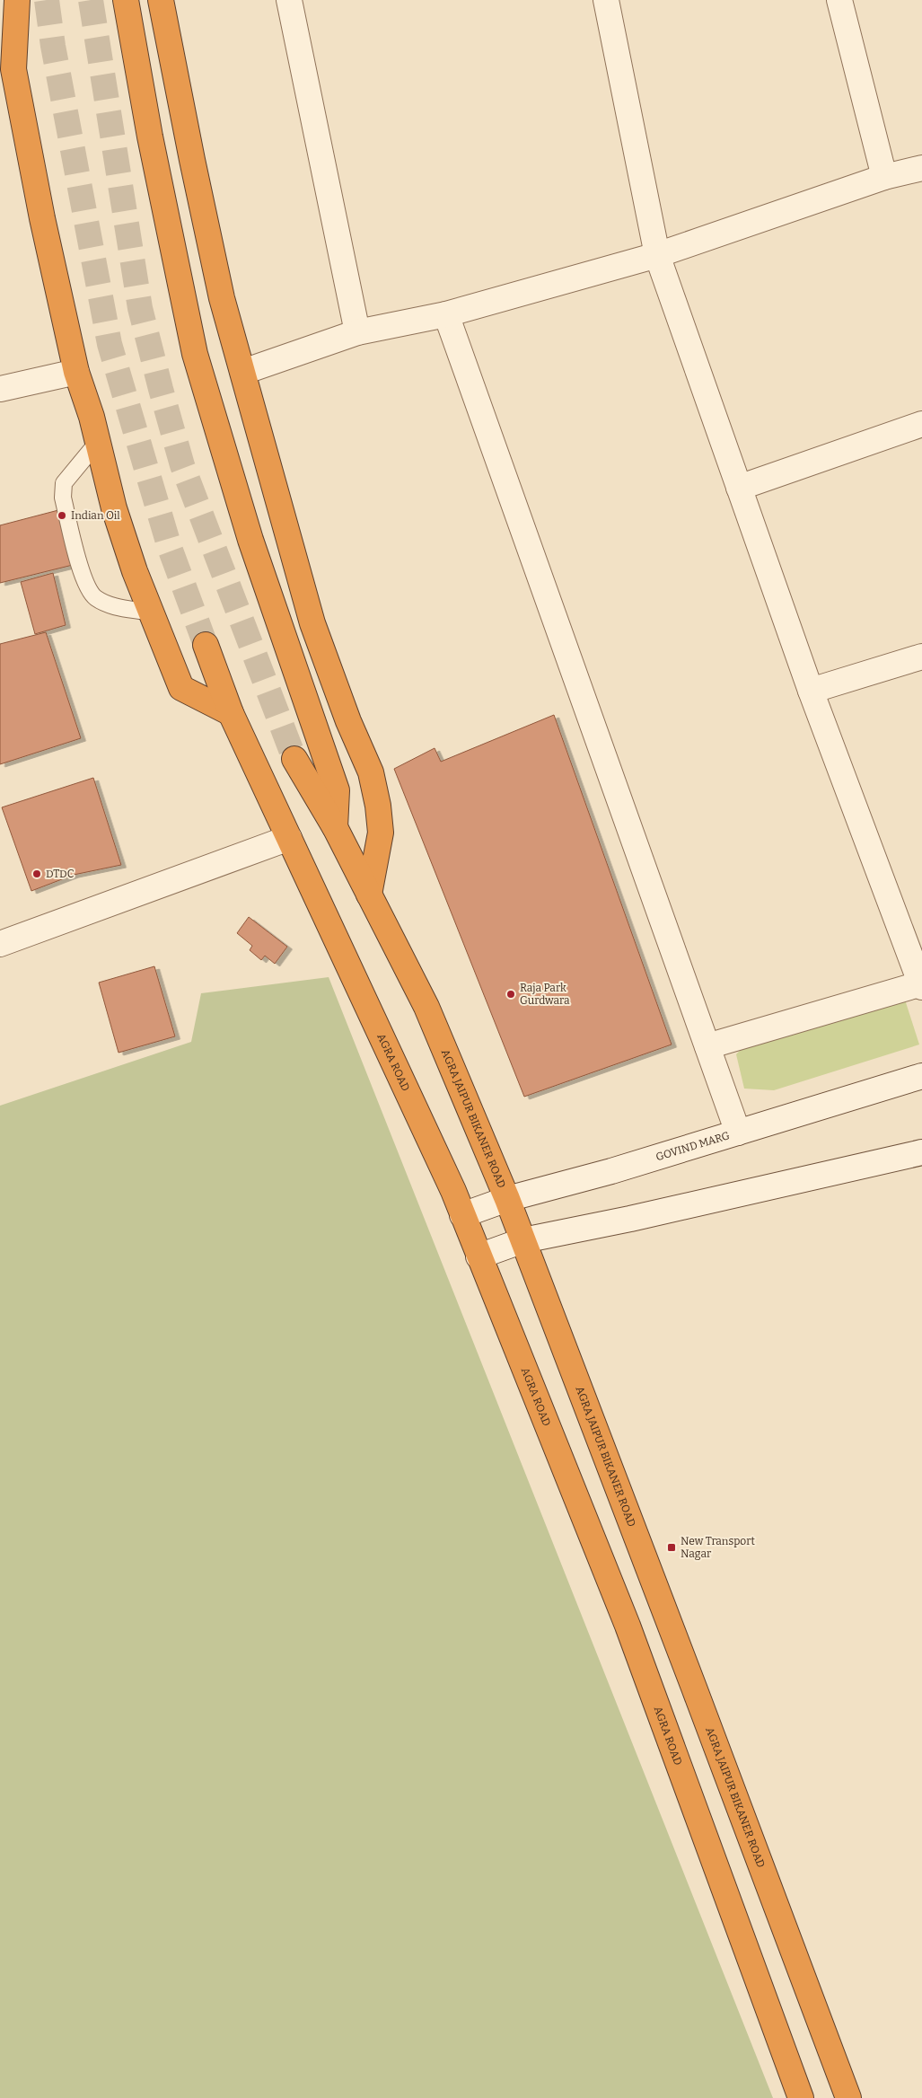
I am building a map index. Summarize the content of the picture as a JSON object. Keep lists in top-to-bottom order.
{
  "streets": {
    "highway": ["AGRA ROAD", "AGRA JAIPUR BIKANER ROAD"],
    "street": ["GOVIND MARG"]
  },
  "crossings": [
    ["AGRA ROAD", "GOVIND MARG"],
    ["AGRA JAIPUR BIKANER ROAD", "GOVIND MARG"]
  ],
  "places": {
    "other": ["Indian Oil", "DTDC", "Raja Park Gurdwara"],
    "transit": ["New Transport Nagar"]
  }
}
